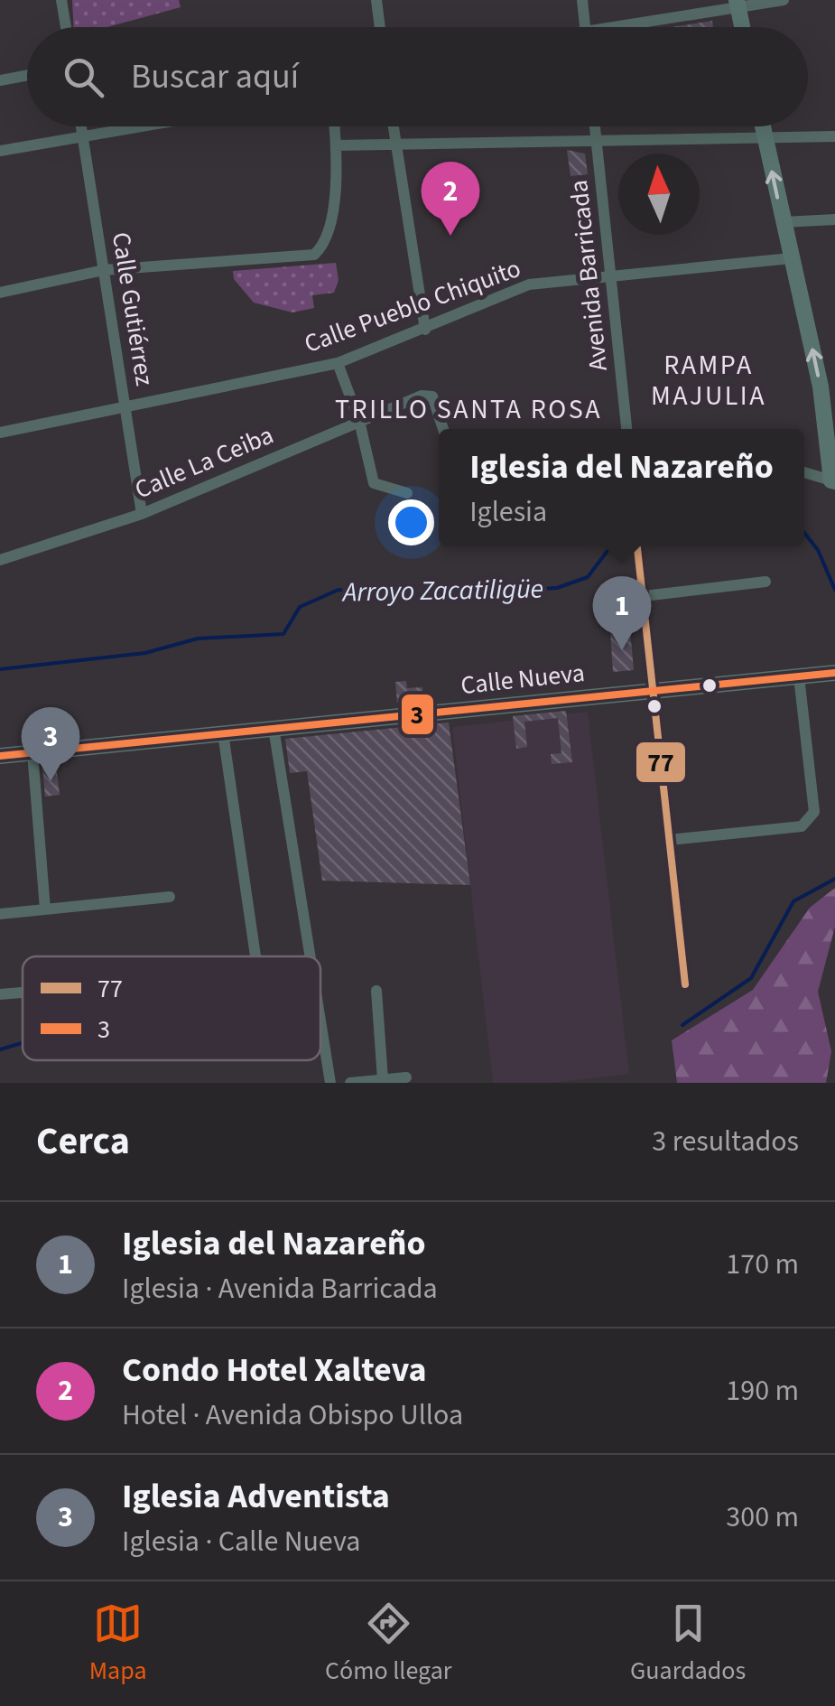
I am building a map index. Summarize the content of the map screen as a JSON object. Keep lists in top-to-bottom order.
{
  "streets": {
    "street": [
      "Avenida Barricada",
      "Calle Pueblo Chiquito",
      "Calle Gutiérrez",
      "Calle La Ceiba",
      "Calle Nueva"
    ]
  },
  "crossings": [
    ["Avenida Barricada", "Calle Pueblo Chiquito"],
    ["Calle Pueblo Chiquito", "Calle Gutiérrez"],
    ["Calle Gutiérrez", "Calle La Ceiba"]
  ],
  "districts": ["RAMPA MAJULIA", "TRILLO SANTA ROSA"],
  "water": ["Arroyo Zacatiligüe"],
  "lines": ["transit line 77", "transit line 3"],
  "legend": ["77", "3"],
  "north": "top",
  "page": {
    "search": "Buscar aquí",
    "pins": ["2", "1", "3"],
    "popup": ["Iglesia del Nazareño", "Iglesia"],
    "heading": ["Cerca", "3 resultados"],
    "list": [
      {
        "mark": "1",
        "name": "Iglesia del Nazareño",
        "note": "Iglesia · Avenida Barricada",
        "value": "170 m"
      },
      {
        "mark": "2",
        "name": "Condo Hotel Xalteva",
        "note": "Hotel · Avenida Obispo Ulloa",
        "value": "190 m"
      },
      {
        "mark": "3",
        "name": "Iglesia Adventista",
        "note": "Iglesia · Calle Nueva",
        "value": "300 m"
      }
    ],
    "nav": ["Mapa", "Cómo llegar", "Guardados"]
  }
}
